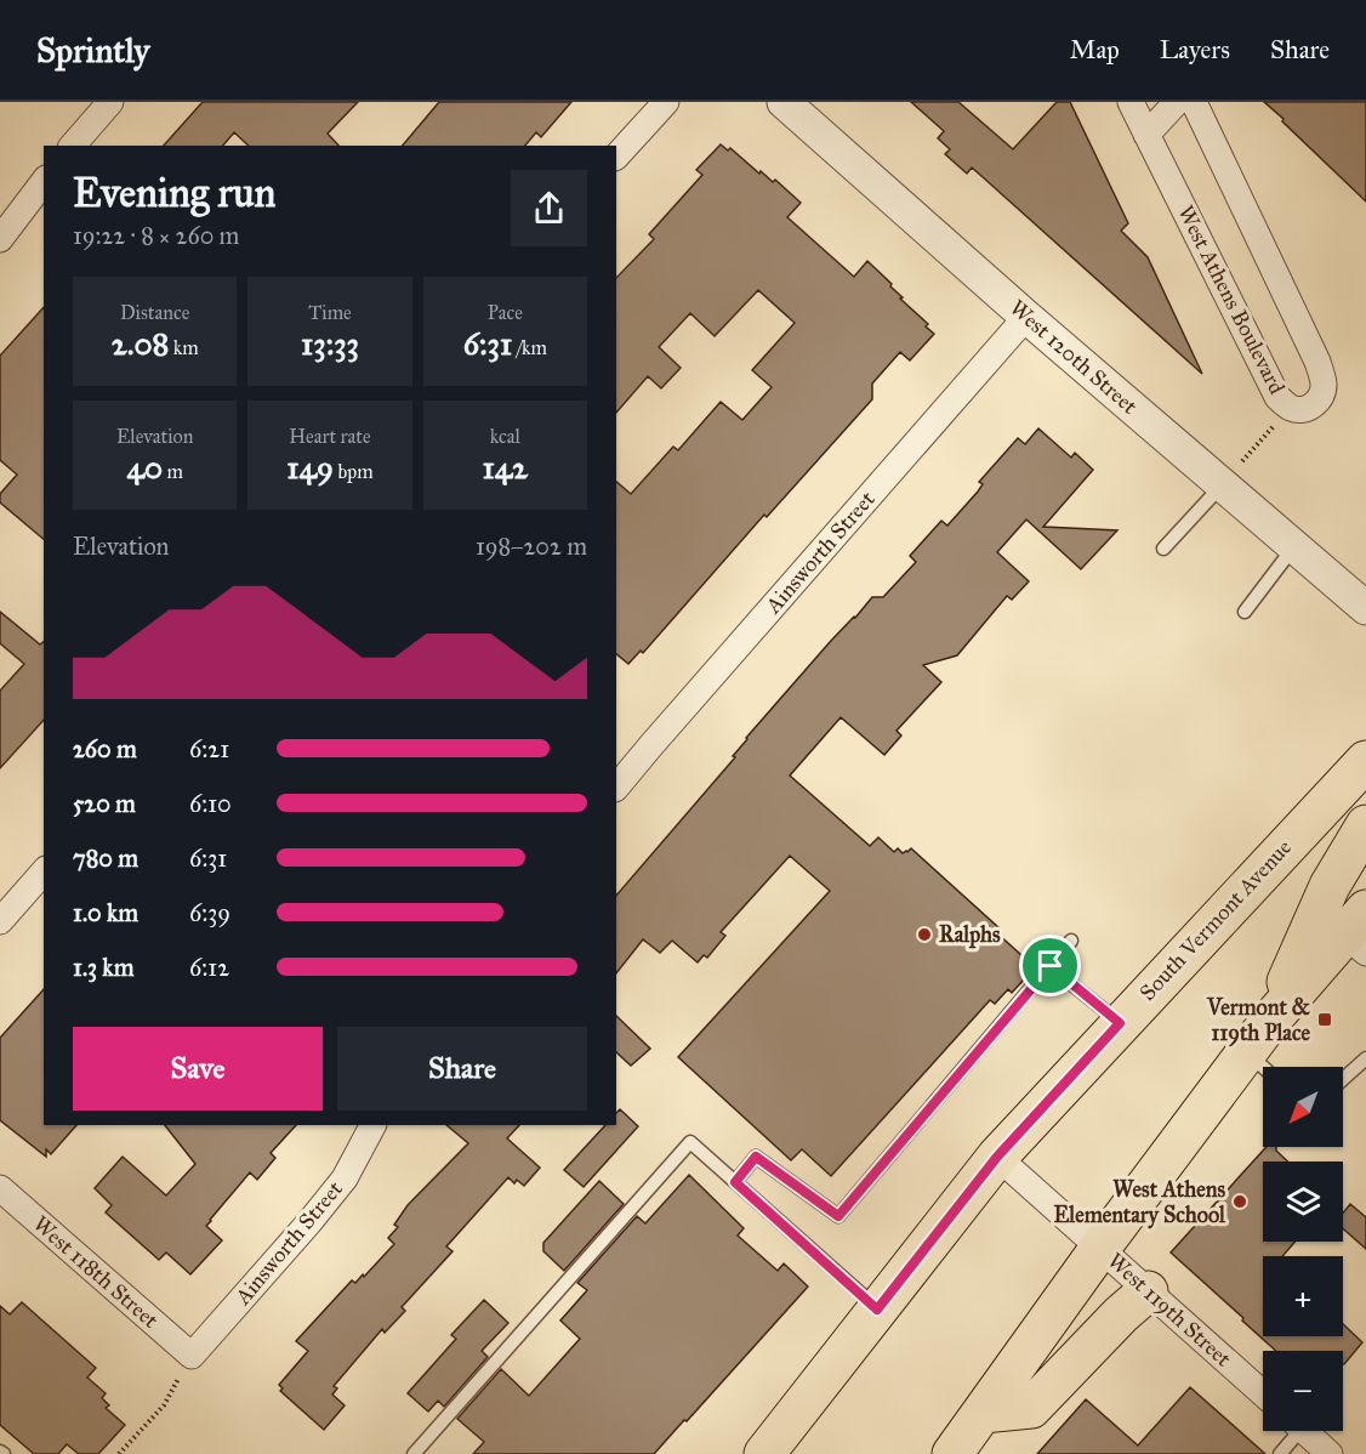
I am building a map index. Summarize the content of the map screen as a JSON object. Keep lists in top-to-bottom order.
{
  "streets": {
    "main road": ["South Vermont Avenue"],
    "street": [
      "West Athens Boulevard",
      "West 120th Street",
      "Ainsworth Street",
      "West 118th Street",
      "West 119th Street"
    ]
  },
  "crossings": [
    ["West 120th Street", "Ainsworth Street"],
    ["Ainsworth Street", "West 118th Street"],
    ["South Vermont Avenue", "West 119th Street"]
  ],
  "places": {
    "other": ["Ralphs", "West Athens Elementary School"],
    "transit": ["Vermont & 119th Place"]
  },
  "north": "bottom left",
  "page": {
    "header": "Sprintly",
    "nav": ["Map", "Layers", "Share"],
    "heading": ["Evening run", "19:22 · 8 × 260 m"],
    "stats": [
      ["Distance", "2.08 km"],
      ["Time", "13:33"],
      ["Pace", "6:31 /km"],
      ["Elevation", "40 m"],
      ["Heart rate", "149 bpm"],
      ["kcal", "142"]
    ],
    "chart": ["Elevation", "198–202 m"],
    "list": [
      {
        "name": "260 m",
        "note": "6:21"
      },
      {
        "name": "520 m",
        "note": "6:10"
      },
      {
        "name": "780 m",
        "note": "6:31"
      },
      {
        "name": "1.0 km",
        "note": "6:39"
      },
      {
        "name": "1.3 km",
        "note": "6:12"
      }
    ],
    "buttons": ["Save", "Share"],
    "map_buttons": ["+", "−"]
  }
}
